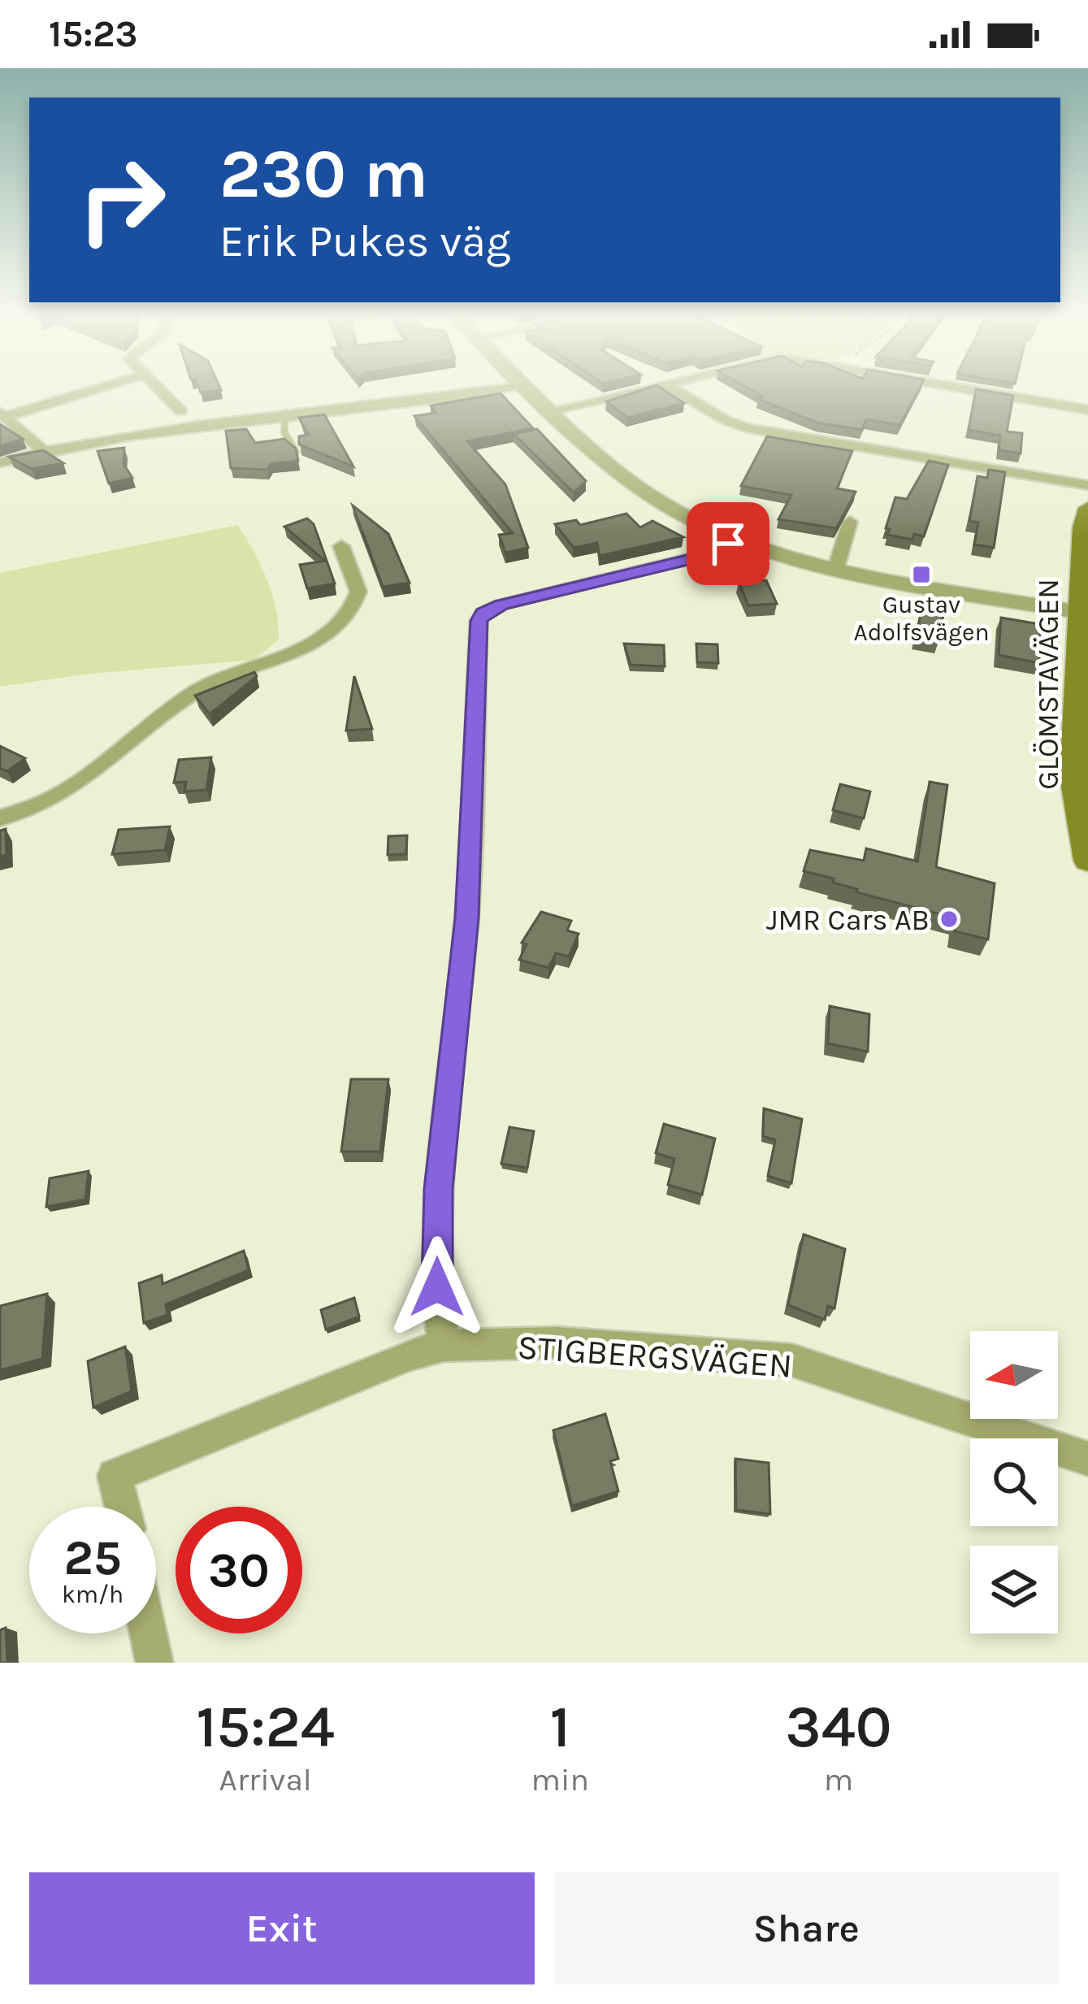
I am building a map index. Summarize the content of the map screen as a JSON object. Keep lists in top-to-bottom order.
{
  "streets": {
    "main road": ["GLÖMSTAVÄGEN"],
    "street": ["STIGBERGSVÄGEN"]
  },
  "places": {
    "transit": ["Gustav Adolfsvägen"],
    "other": ["JMR Cars AB"]
  },
  "north": "left",
  "page": {
    "status": "15:23",
    "turn": ["230 m", "Erik Pukes väg"],
    "speed": "25 km/h",
    "limit": "30",
    "eta": [
      "15:24",
      "Arrival",
      "1",
      "min",
      "340",
      "m"
    ],
    "buttons": ["Exit", "Share"]
  }
}
